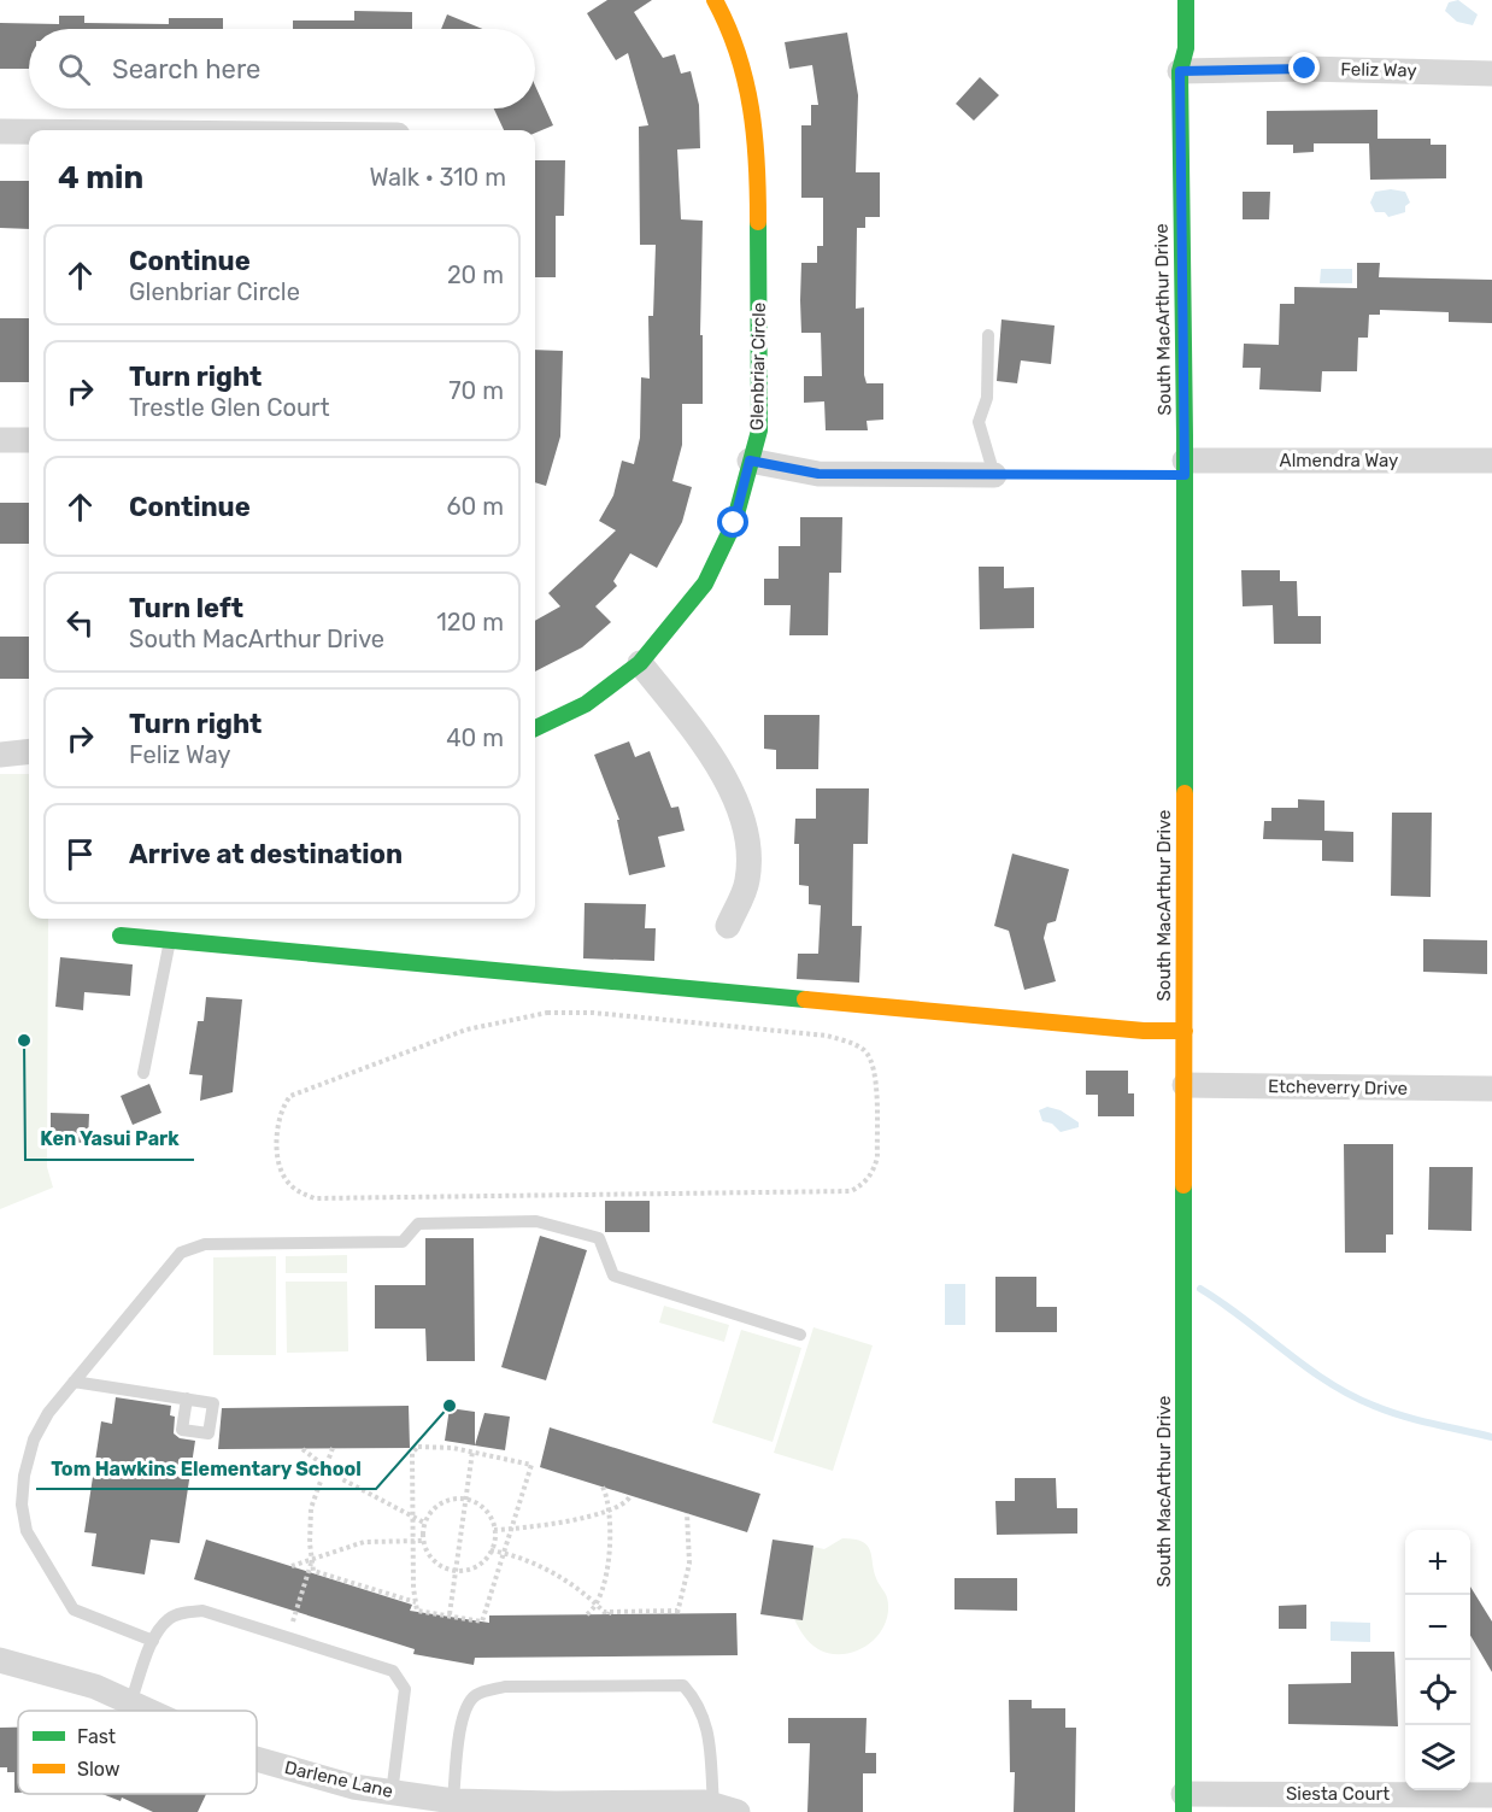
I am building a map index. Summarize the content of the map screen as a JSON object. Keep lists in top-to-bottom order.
{
  "streets": {
    "street": [
      "Feliz Way",
      "South MacArthur Drive",
      "Glenbriar Circle",
      "Almendra Way",
      "Etcheverry Drive",
      "Darlene Lane",
      "Siesta Court"
    ]
  },
  "crossings": [
    ["Feliz Way", "South MacArthur Drive"],
    ["South MacArthur Drive", "Almendra Way"],
    ["South MacArthur Drive", "Etcheverry Drive"],
    ["South MacArthur Drive", "Siesta Court"]
  ],
  "places": ["Ken Yasui Park", "Tom Hawkins Elementary School"],
  "legend": ["Fast", "Slow"],
  "page": {
    "search": "Search here",
    "heading": ["4 min", "Walk · 310 m"],
    "list": [
      ["Continue", "Glenbriar Circle", "20 m"],
      ["Turn right", "Trestle Glen Court", "70 m"],
      ["Continue", "60 m"],
      ["Turn left", "South MacArthur Drive", "120 m"],
      ["Turn right", "Feliz Way", "40 m"],
      "Arrive at destination"
    ],
    "map_buttons": ["+", "−"]
  }
}
